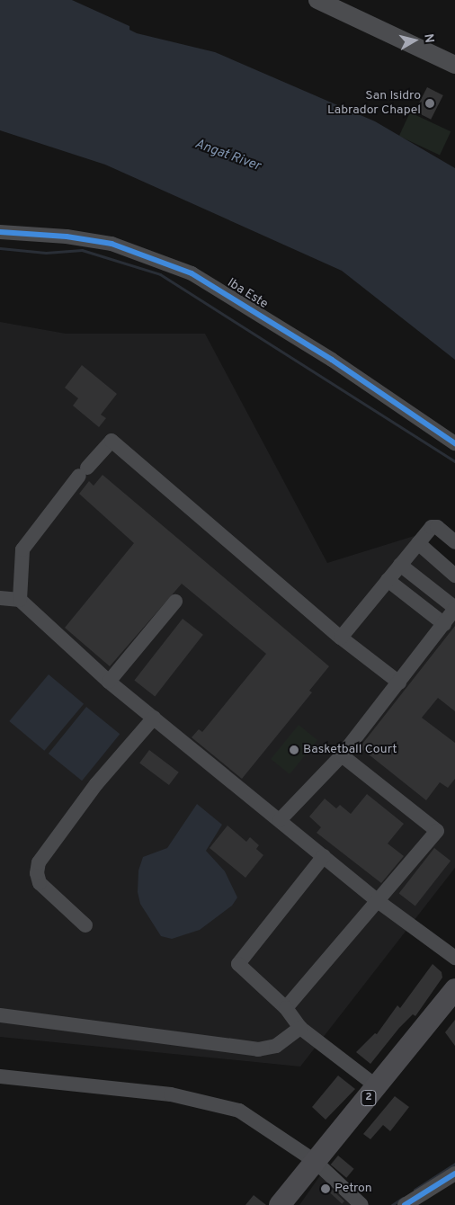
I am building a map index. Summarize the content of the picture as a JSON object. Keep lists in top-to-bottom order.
{
  "streets": {
    "highway": ["2"],
    "street": ["Iba Este"]
  },
  "water": ["Angat River"],
  "places": ["San Isidro Labrador Chapel", "Basketball Court", "Petron"],
  "north": "right"
}
